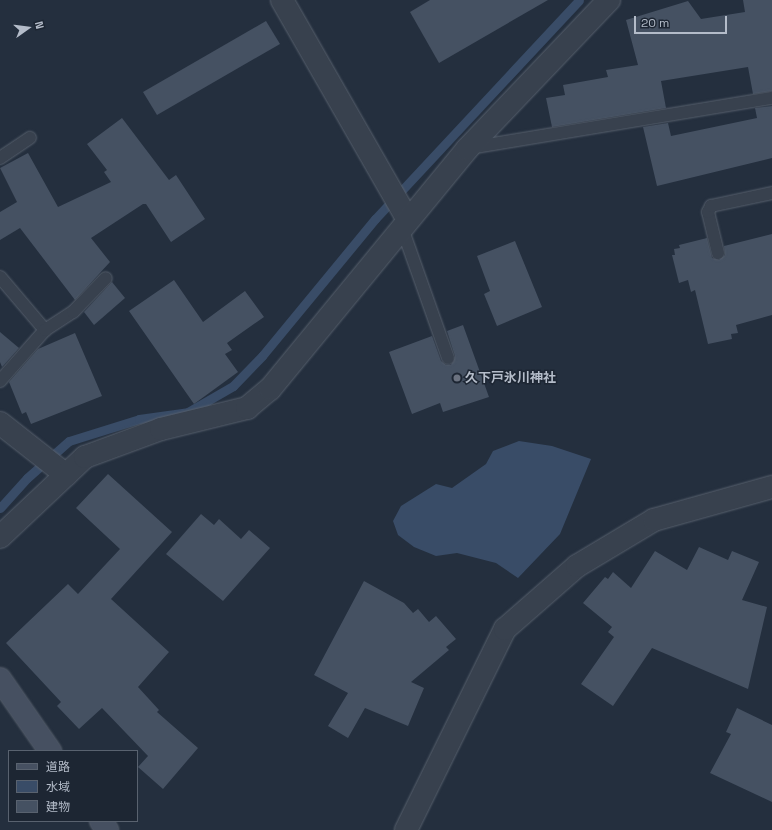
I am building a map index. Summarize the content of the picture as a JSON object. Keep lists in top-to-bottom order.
{
  "places": ["久下戸氷川神社"],
  "legend": ["道路", "水域", "建物"],
  "scale_bar": "20 m",
  "north": "right"
}
